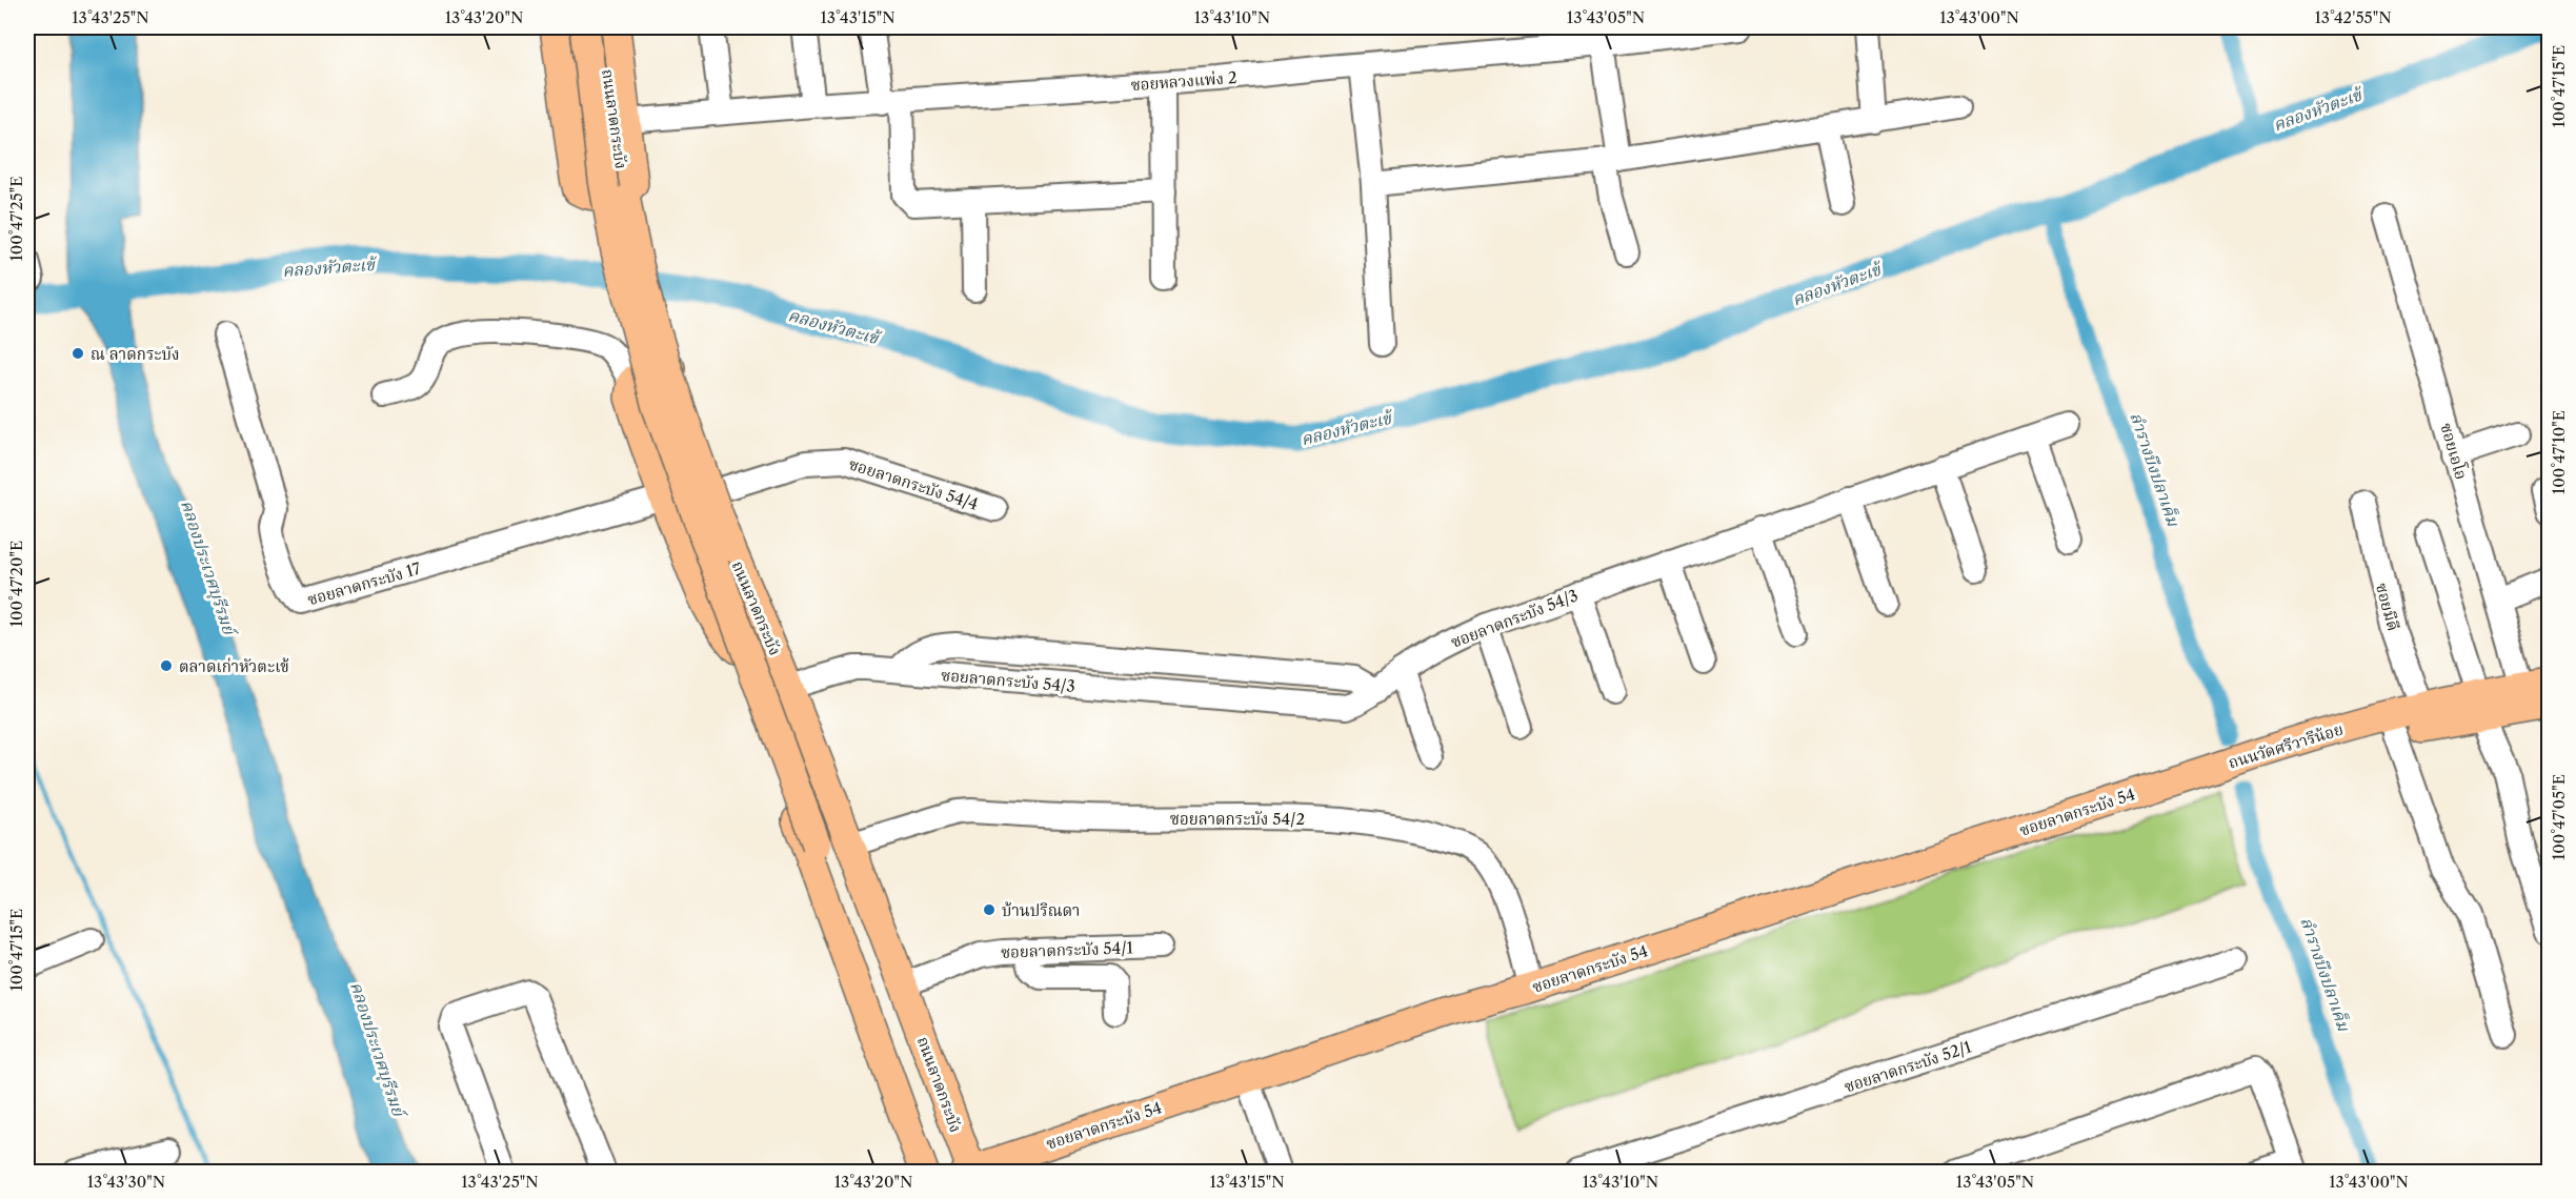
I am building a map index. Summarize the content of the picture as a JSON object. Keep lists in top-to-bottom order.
{
  "streets": {
    "main road": ["ถนนลาดกระบัง", "ถนนวัดศรีวารีน้อย", "ซอยลาดกระบัง 54"],
    "street": [
      "ซอยหลวงแพ่ง 2",
      "ซอยเอโอ",
      "ซอยลาดกระบัง 54/4",
      "ซอยลาดกระบัง 17",
      "ซอยมีดี",
      "ซอยลาดกระบัง 54/3",
      "ซอยลาดกระบัง 54/2",
      "ซอยลาดกระบัง 54/1",
      "ซอยลาดกระบัง 52/1"
    ]
  },
  "crossings": [
    ["ถนนลาดกระบัง", "ซอยลาดกระบัง 54/3"],
    ["ถนนลาดกระบัง", "ซอยลาดกระบัง 54"],
    ["ถนนลาดกระบัง", "ซอยลาดกระบัง 54/2"],
    ["ถนนลาดกระบัง", "ซอยลาดกระบัง 54/1"],
    ["ซอยเอโอ", "ถนนวัดศรีวารีน้อย"],
    ["ซอยมีดี", "ถนนวัดศรีวารีน้อย"],
    ["ถนนวัดศรีวารีน้อย", "ซอยลาดกระบัง 54"],
    ["ซอยลาดกระบัง 54", "ซอยลาดกระบัง 54/2"]
  ],
  "water": ["คลองหัวตะเข้", "ลำรางบึงปลาเค็ม", "คลองประเวศบุรีรมย์"],
  "places": ["ณ ลาดกระบัง", "ตลาดเก่าหัวตะเข้", "บ้านปริณดา"],
  "coordinates": [
    "13°43'25\"N",
    "13°43'20\"N",
    "13°43'15\"N",
    "13°43'10\"N",
    "13°43'05\"N",
    "13°43'00\"N",
    "13°42'55\"N",
    "100°47'15\"E",
    "100°47'25\"E",
    "100°47'10\"E",
    "100°47'20\"E",
    "100°47'05\"E",
    "13°43'30\"N"
  ]
}
